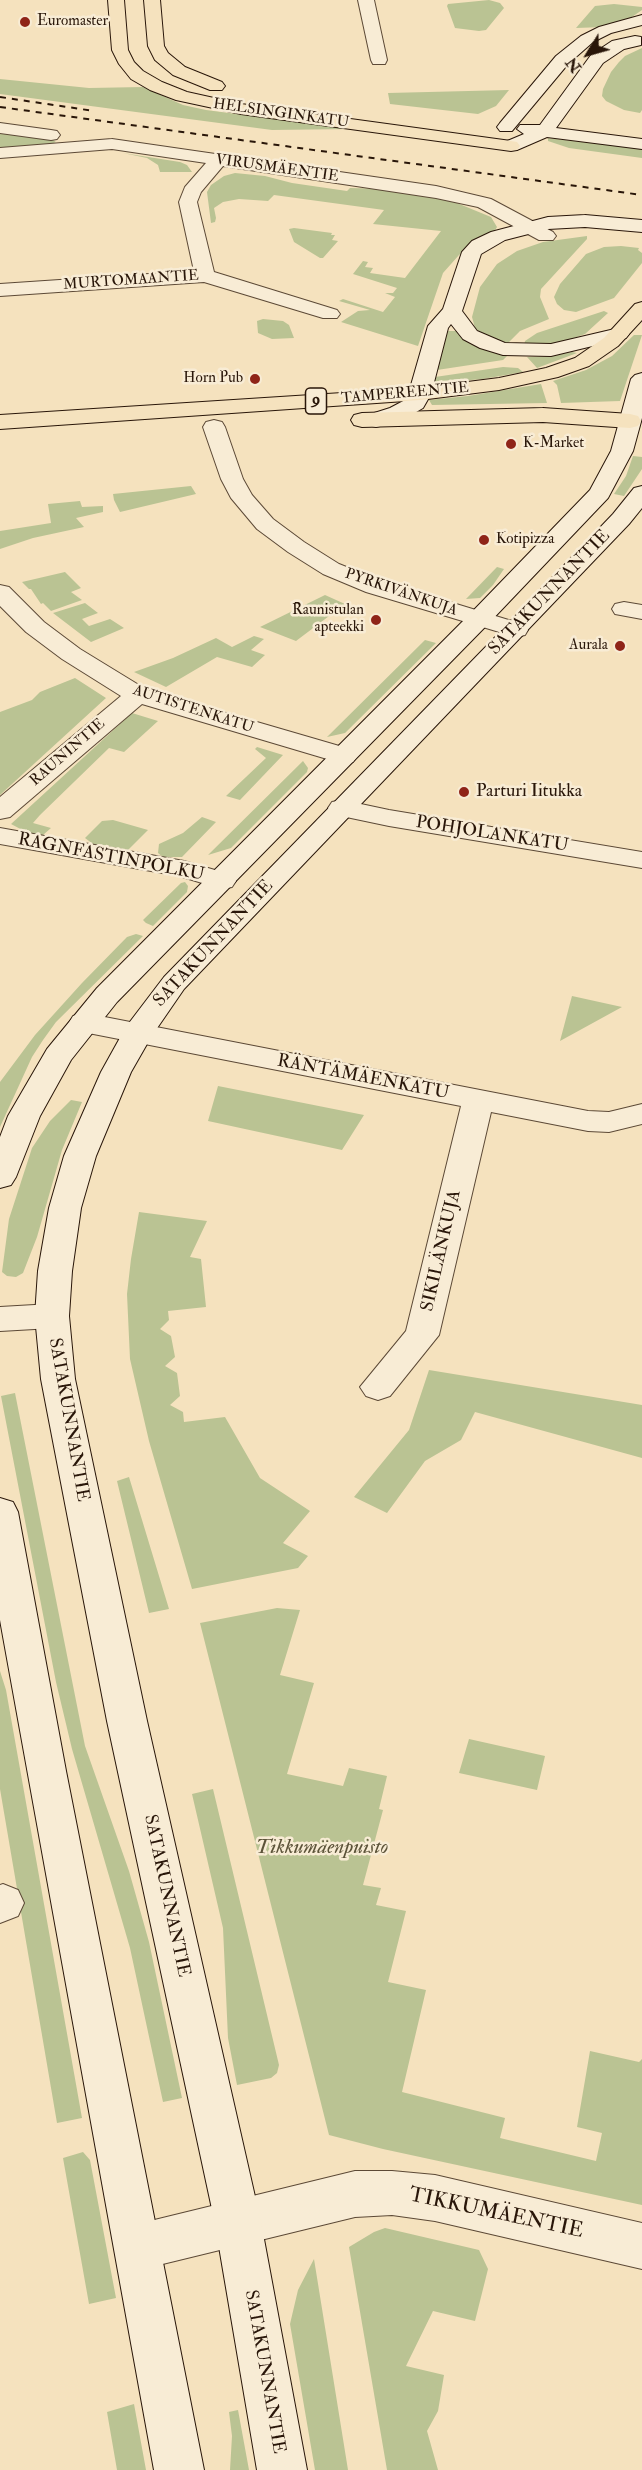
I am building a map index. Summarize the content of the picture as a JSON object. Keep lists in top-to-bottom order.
{
  "streets": {
    "main road": [
      "HELSINGINKATU",
      "VIRUSMÄENTIE",
      "MURTOMAANTIE",
      "TAMPEREENTIE",
      "9",
      "PYRKIVÄNKUJA",
      "SATAKUNNANTIE",
      "AUTISTENKATU",
      "RAUNINTIE",
      "POHJOLANKATU",
      "RAGNFASTINPOLKU",
      "RÄNTÄMÄENKATU",
      "SIKILÄNKUJA",
      "TIKKUMÄENTIE"
    ]
  },
  "crossings": [
    ["TAMPEREENTIE", "SATAKUNNANTIE"],
    ["9", "PYRKIVÄNKUJA"],
    ["PYRKIVÄNKUJA", "SATAKUNNANTIE"],
    ["SATAKUNNANTIE", "AUTISTENKATU"],
    ["SATAKUNNANTIE", "POHJOLANKATU"],
    ["SATAKUNNANTIE", "RAGNFASTINPOLKU"],
    ["SATAKUNNANTIE", "RÄNTÄMÄENKATU"],
    ["SATAKUNNANTIE", "TIKKUMÄENTIE"],
    ["AUTISTENKATU", "RAUNINTIE"],
    ["RÄNTÄMÄENKATU", "SIKILÄNKUJA"]
  ],
  "parks": ["Tikkumäenpuisto"],
  "places": [
    "Euromaster",
    "Horn Pub",
    "K-Market",
    "Kotipizza",
    "Raunistulan apteekki",
    "Aurala",
    "Parturi Iitukka"
  ],
  "north": "bottom left"
}
